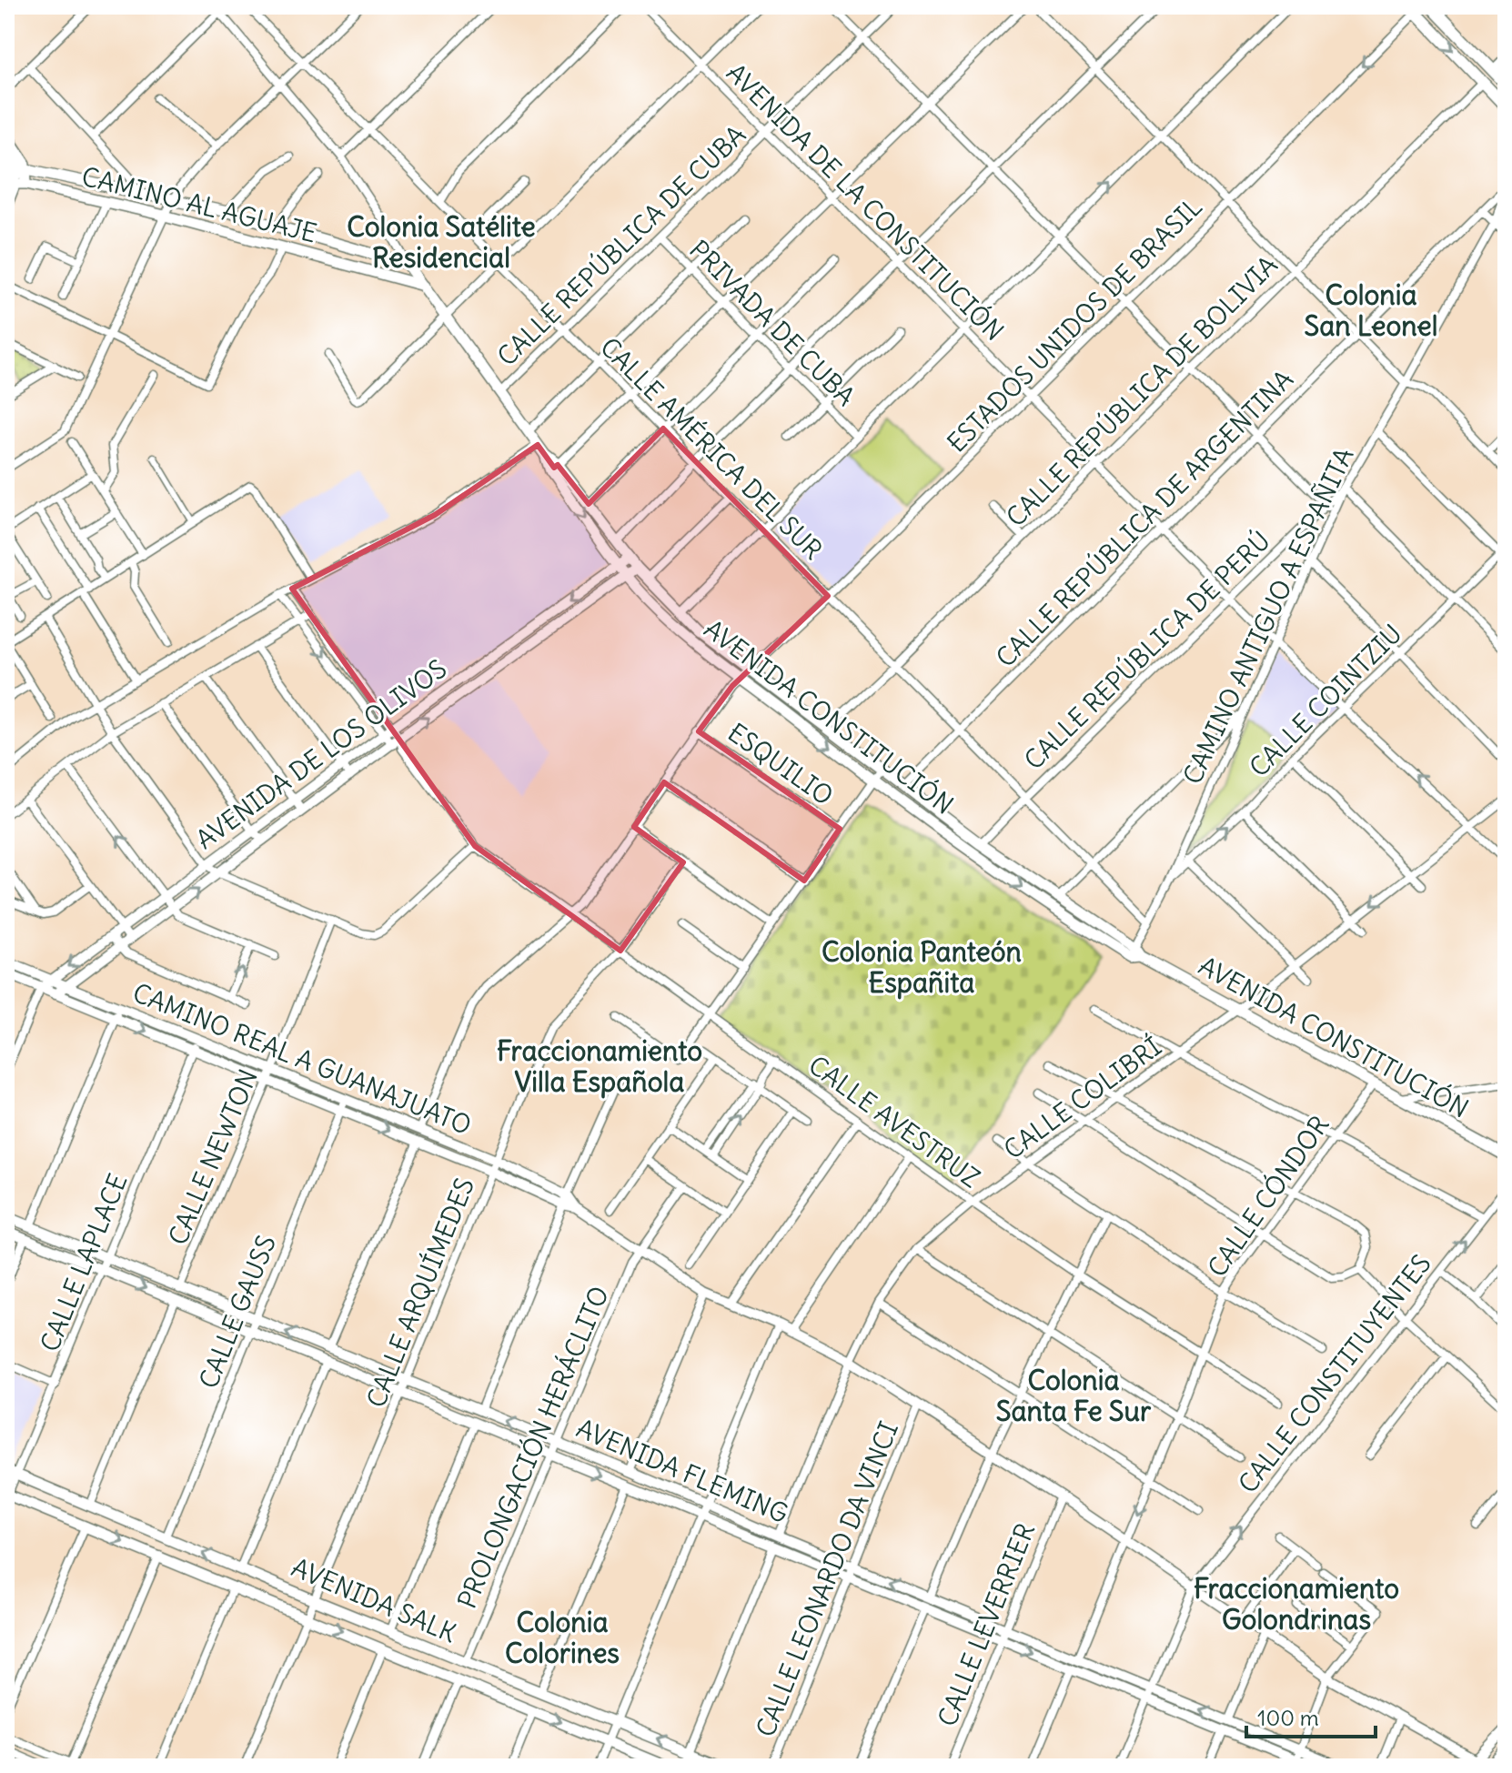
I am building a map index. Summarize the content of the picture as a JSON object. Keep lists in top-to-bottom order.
{
  "streets": {
    "main road": ["CAMINO AL AGUAJE", "AVENIDA CONSTITUCIÓN", "AVENIDA SALK"],
    "street": [
      "AVENIDA DE LA CONSTITUCIÓN",
      "CALLE REPÚBLICA DE CUBA",
      "PRIVADA DE CUBA",
      "ESTADOS UNIDOS DE BRASIL",
      "CALLE REPÚBLICA DE BOLIVIA",
      "CALLE AMÉRICA DEL SUR",
      "CALLE REPÚBLICA DE ARGENTINA",
      "CAMINO ANTIGUO A ESPAÑITA",
      "CALLE REPÚBLICA DE PERÚ",
      "CALLE COINTZIU",
      "AVENIDA DE LOS OLIVOS",
      "ESQUILIO",
      "CAMINO REAL A GUANAJUATO",
      "CALLE COLIBRÍ",
      "CALLE AVESTRUZ",
      "CALLE NEWTON",
      "CALLE CÓNDOR",
      "CALLE LAPLACE",
      "CALLE ARQUÍMEDES",
      "CALLE GAUSS",
      "CALLE CONSTITUYENTES",
      "PROLONGACIÓN HERÁCLITO",
      "AVENIDA FLEMING",
      "CALLE LEONARDO DA VINCI",
      "CALLE LEVERRIER"
    ]
  },
  "crossings": [
    ["AVENIDA DE LA CONSTITUCIÓN", "CALLE REPÚBLICA DE CUBA"],
    ["AVENIDA DE LA CONSTITUCIÓN", "ESTADOS UNIDOS DE BRASIL"],
    ["AVENIDA DE LA CONSTITUCIÓN", "CALLE REPÚBLICA DE BOLIVIA"],
    ["AVENIDA DE LA CONSTITUCIÓN", "CALLE REPÚBLICA DE ARGENTINA"],
    ["AVENIDA DE LA CONSTITUCIÓN", "CAMINO ANTIGUO A ESPAÑITA"],
    ["AVENIDA DE LA CONSTITUCIÓN", "CALLE REPÚBLICA DE PERÚ"],
    ["AVENIDA DE LA CONSTITUCIÓN", "CALLE COINTZIU"],
    ["AVENIDA DE LA CONSTITUCIÓN", "CALLE COLIBRÍ"],
    ["CAMINO AL AGUAJE", "AVENIDA CONSTITUCIÓN"],
    ["CALLE REPÚBLICA DE CUBA", "PRIVADA DE CUBA"],
    ["CALLE REPÚBLICA DE CUBA", "CALLE AMÉRICA DEL SUR"],
    ["CALLE REPÚBLICA DE CUBA", "AVENIDA CONSTITUCIÓN"],
    ["ESTADOS UNIDOS DE BRASIL", "CALLE AMÉRICA DEL SUR"],
    ["ESTADOS UNIDOS DE BRASIL", "AVENIDA CONSTITUCIÓN"],
    ["ESTADOS UNIDOS DE BRASIL", "ESQUILIO"],
    ["ESTADOS UNIDOS DE BRASIL", "CAMINO REAL A GUANAJUATO"],
    ["ESTADOS UNIDOS DE BRASIL", "CALLE AVESTRUZ"],
    ["CALLE REPÚBLICA DE BOLIVIA", "CALLE AMÉRICA DEL SUR"],
    ["CALLE REPÚBLICA DE BOLIVIA", "AVENIDA CONSTITUCIÓN"],
    ["CALLE AMÉRICA DEL SUR", "CALLE REPÚBLICA DE ARGENTINA"],
    ["CALLE AMÉRICA DEL SUR", "CAMINO ANTIGUO A ESPAÑITA"],
    ["CALLE AMÉRICA DEL SUR", "CALLE REPÚBLICA DE PERÚ"],
    ["CALLE REPÚBLICA DE ARGENTINA", "CAMINO ANTIGUO A ESPAÑITA"],
    ["CALLE REPÚBLICA DE ARGENTINA", "AVENIDA CONSTITUCIÓN"],
    ["CAMINO ANTIGUO A ESPAÑITA", "CALLE REPÚBLICA DE PERÚ"],
    ["CAMINO ANTIGUO A ESPAÑITA", "CALLE COINTZIU"],
    ["CAMINO ANTIGUO A ESPAÑITA", "AVENIDA CONSTITUCIÓN"],
    ["CALLE REPÚBLICA DE PERÚ", "AVENIDA CONSTITUCIÓN"],
    ["AVENIDA CONSTITUCIÓN", "AVENIDA DE LOS OLIVOS"],
    ["AVENIDA CONSTITUCIÓN", "CALLE COLIBRÍ"],
    ["AVENIDA CONSTITUCIÓN", "CALLE CÓNDOR"],
    ["AVENIDA DE LOS OLIVOS", "CAMINO REAL A GUANAJUATO"],
    ["AVENIDA DE LOS OLIVOS", "CALLE AVESTRUZ"],
    ["CAMINO REAL A GUANAJUATO", "CALLE COLIBRÍ"],
    ["CAMINO REAL A GUANAJUATO", "CALLE NEWTON"],
    ["CAMINO REAL A GUANAJUATO", "CALLE CÓNDOR"],
    ["CAMINO REAL A GUANAJUATO", "CALLE LAPLACE"],
    ["CAMINO REAL A GUANAJUATO", "CALLE ARQUÍMEDES"],
    ["CAMINO REAL A GUANAJUATO", "CALLE GAUSS"],
    ["CAMINO REAL A GUANAJUATO", "CALLE CONSTITUYENTES"],
    ["CAMINO REAL A GUANAJUATO", "PROLONGACIÓN HERÁCLITO"],
    ["CAMINO REAL A GUANAJUATO", "CALLE LEONARDO DA VINCI"],
    ["CAMINO REAL A GUANAJUATO", "CALLE LEVERRIER"],
    ["CALLE COLIBRÍ", "CALLE AVESTRUZ"],
    ["CALLE COLIBRÍ", "AVENIDA FLEMING"],
    ["CALLE AVESTRUZ", "CALLE CÓNDOR"],
    ["CALLE AVESTRUZ", "CALLE ARQUÍMEDES"],
    ["CALLE NEWTON", "AVENIDA FLEMING"],
    ["CALLE CÓNDOR", "AVENIDA FLEMING"],
    ["CALLE LAPLACE", "AVENIDA FLEMING"],
    ["CALLE LAPLACE", "AVENIDA SALK"],
    ["CALLE ARQUÍMEDES", "AVENIDA FLEMING"],
    ["CALLE ARQUÍMEDES", "AVENIDA SALK"],
    ["CALLE GAUSS", "AVENIDA FLEMING"],
    ["CALLE GAUSS", "AVENIDA SALK"],
    ["CALLE CONSTITUYENTES", "AVENIDA FLEMING"],
    ["PROLONGACIÓN HERÁCLITO", "AVENIDA FLEMING"],
    ["PROLONGACIÓN HERÁCLITO", "AVENIDA SALK"],
    ["AVENIDA FLEMING", "CALLE LEONARDO DA VINCI"],
    ["AVENIDA FLEMING", "CALLE LEVERRIER"]
  ],
  "districts": [
    "Colonia Satélite Residencial",
    "Colonia San Leonel",
    "Colonia Panteón Españita",
    "Fraccionamiento Villa Española",
    "Colonia Santa Fe Sur",
    "Fraccionamiento Golondrinas",
    "Colonia Colorines"
  ],
  "scale_bar": "100 m"
}
